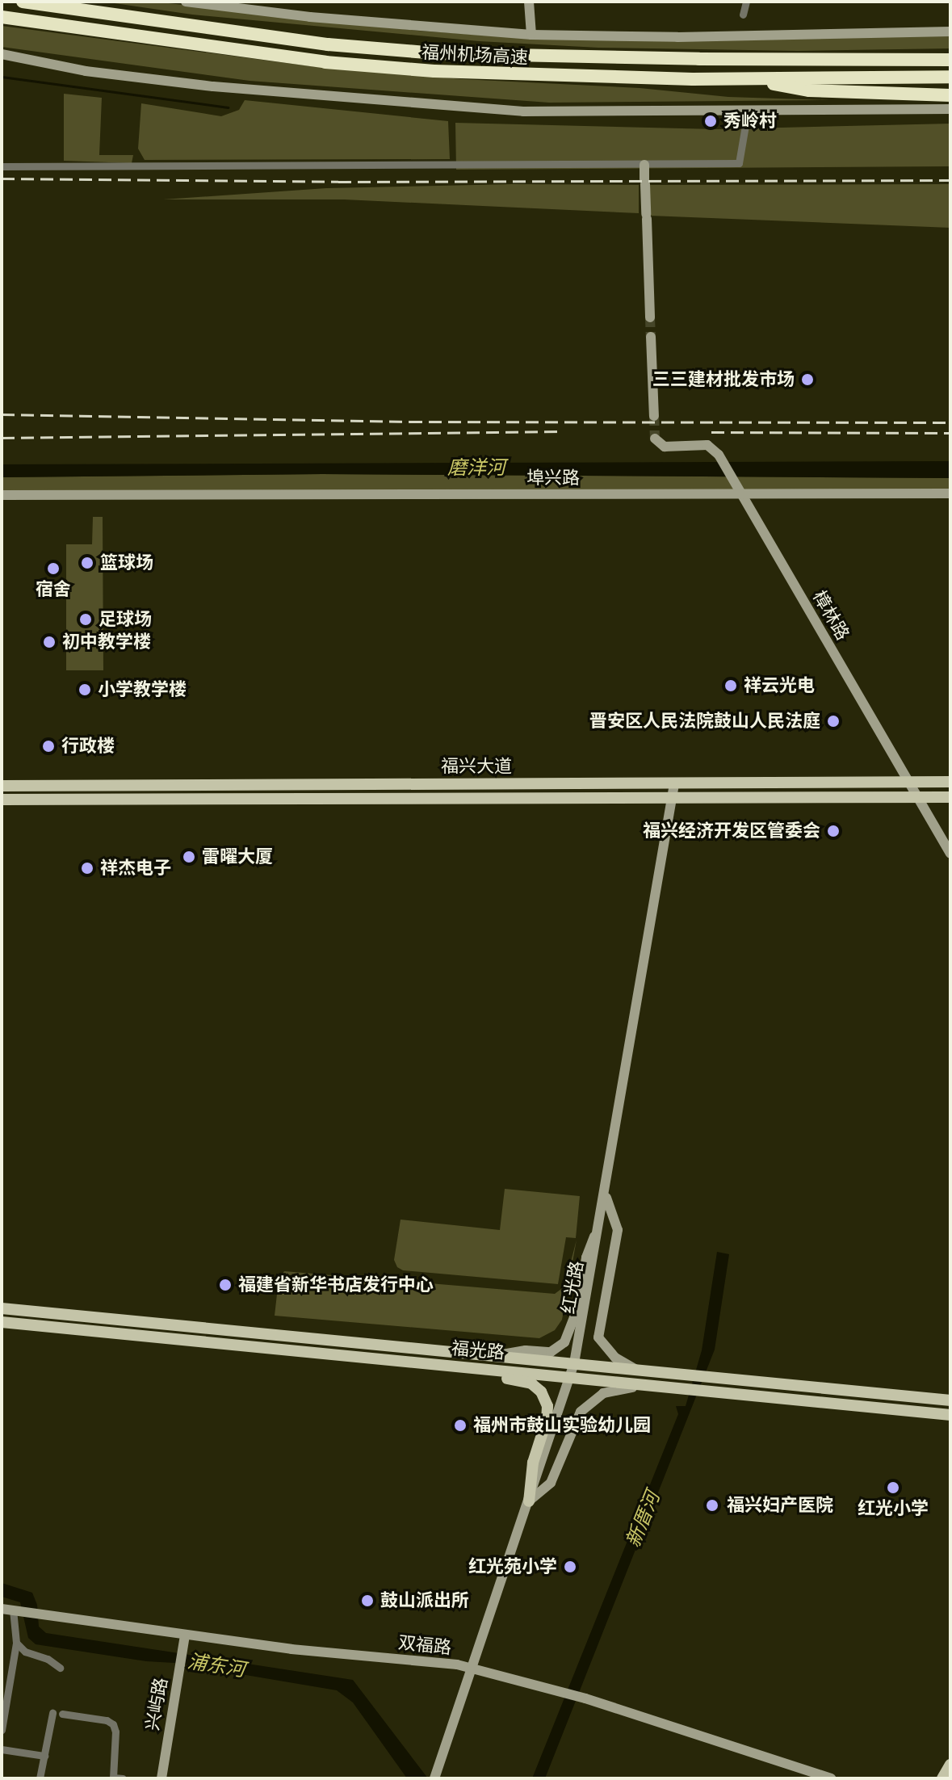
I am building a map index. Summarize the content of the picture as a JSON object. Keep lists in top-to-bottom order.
{
  "streets": {
    "highway": ["福州机场高速"],
    "main road": [
      "埠兴路",
      "樟林路",
      "福兴大道",
      "红光路",
      "福光路",
      "双福路",
      "兴屿路"
    ]
  },
  "crossings": [
    ["埠兴路", "樟林路"],
    ["樟林路", "福兴大道"],
    ["福兴大道", "红光路"],
    ["红光路", "福光路"],
    ["红光路", "双福路"],
    ["双福路", "兴屿路"]
  ],
  "water": ["磨洋河", "新厝河", "浦东河"],
  "places": [
    "秀岭村",
    "三三建材批发市场",
    "篮球场",
    "宿舍",
    "足球场",
    "初中教学楼",
    "祥云光电",
    "小学教学楼",
    "晋安区人民法院鼓山人民法庭",
    "行政楼",
    "福兴经济开发区管委会",
    "雷曜大厦",
    "祥杰电子",
    "福建省新华书店发行中心",
    "福州市鼓山实验幼儿园",
    "红光小学",
    "福兴妇产医院",
    "红光苑小学",
    "鼓山派出所"
  ]
}
